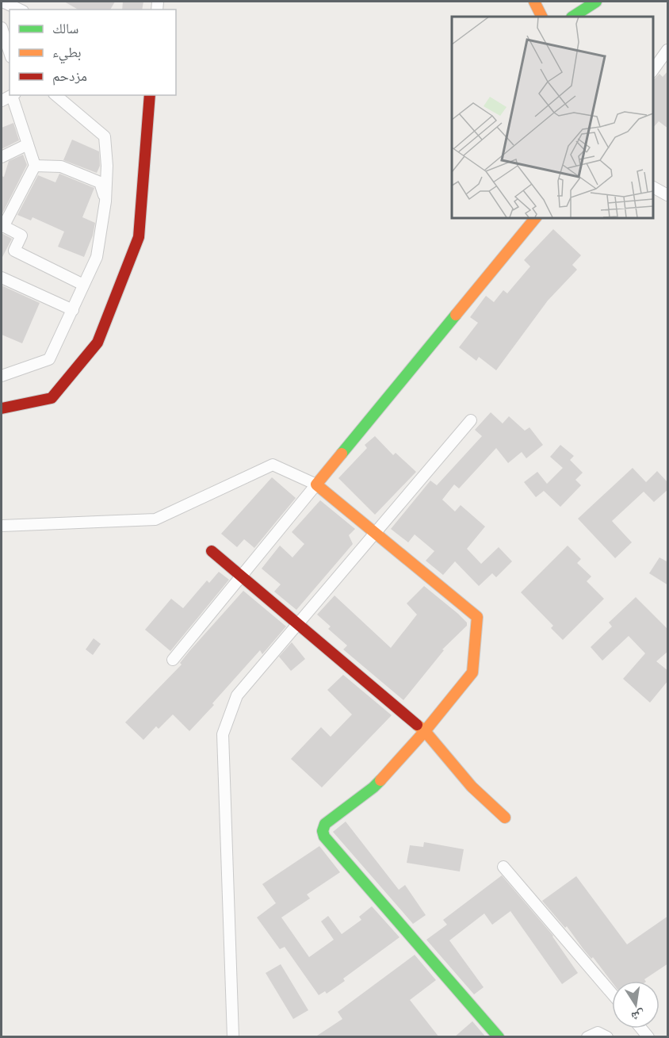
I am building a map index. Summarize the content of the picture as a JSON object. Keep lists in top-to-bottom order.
{
  "legend": ["سالك", "بطيء", "مزدحم"],
  "north": "bottom"
}
